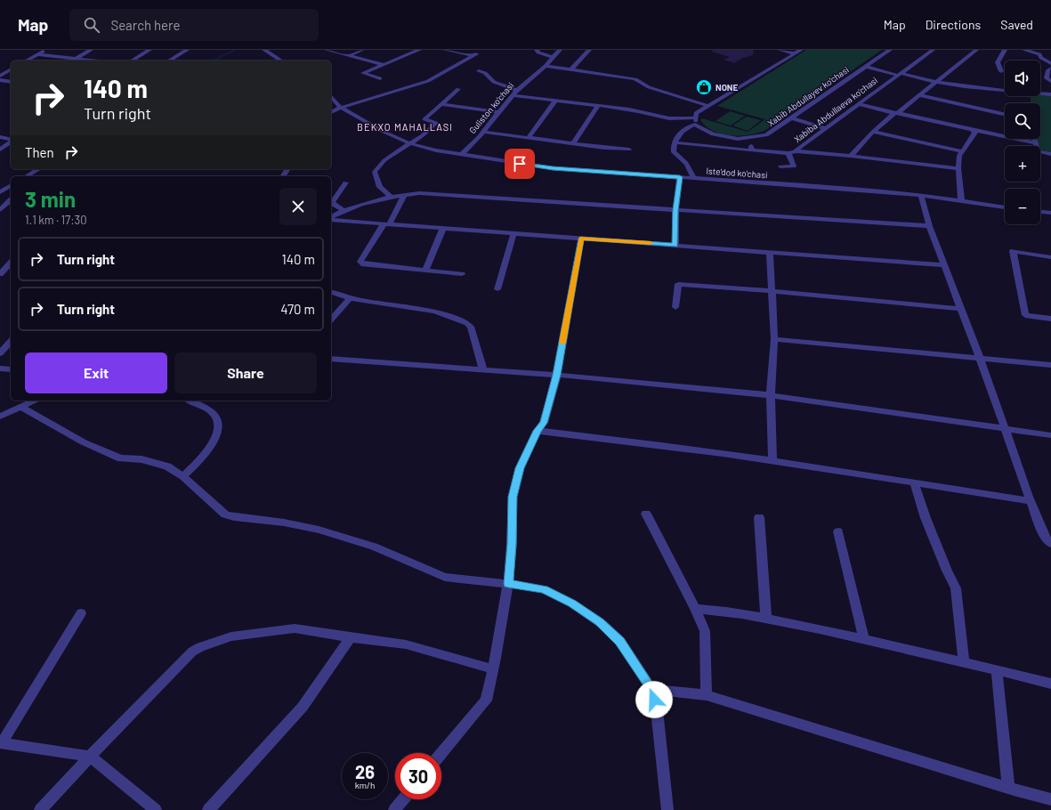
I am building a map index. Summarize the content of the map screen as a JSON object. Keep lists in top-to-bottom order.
{
  "streets": {
    "street": [
      "Xabib Abdullayev ko'chasi",
      "Guliston ko'chasi",
      "Xabiba Abdullaeva ko'chasi",
      "Iste'dod ko'chasi"
    ]
  },
  "crossings": [
    ["Guliston ko'chasi", "Iste'dod ko'chasi"]
  ],
  "districts": ["BEKXO MAHALLASI"],
  "places": {
    "shop": ["NONE"]
  },
  "page": {
    "header": "Map",
    "search": "Search here",
    "nav": ["Map", "Directions", "Saved"],
    "map_buttons": ["+", "−"],
    "turn": ["140 m", "Turn right"],
    "then": "Then",
    "heading": ["3 min", "1.1 km · 17:30"],
    "list": [
      {
        "name": "Turn right",
        "value": "140 m"
      },
      {
        "name": "Turn right",
        "value": "470 m"
      }
    ],
    "buttons": ["Exit", "Share"],
    "speed": "26 km/h",
    "limit": "30"
  }
}
